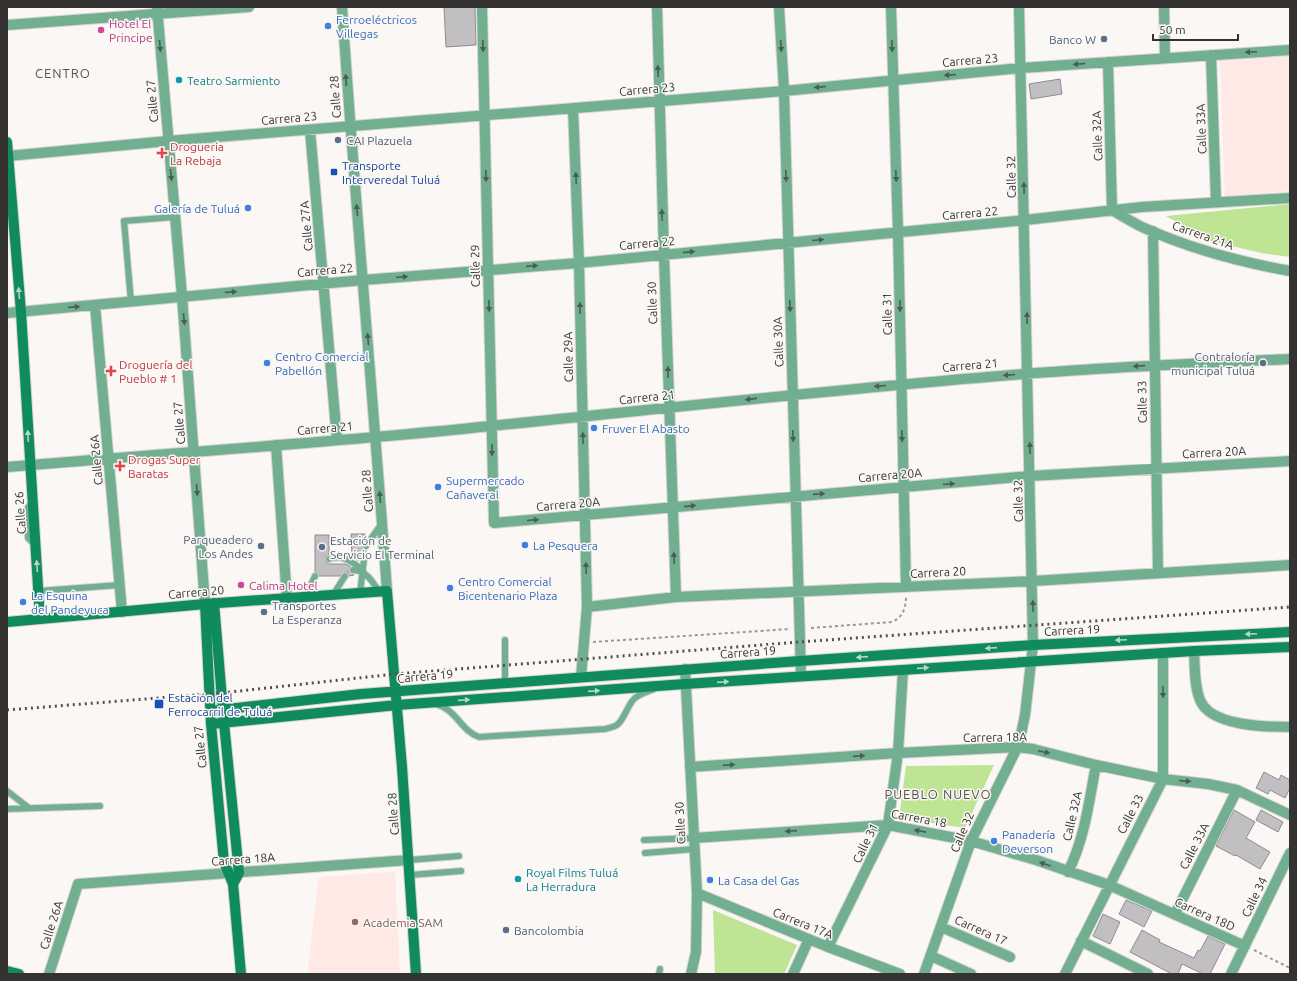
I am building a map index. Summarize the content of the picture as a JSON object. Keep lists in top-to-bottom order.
{
  "streets": {
    "main road": [
      "Calle 28",
      "Calle 27",
      "Calle 26",
      "Carrera 20",
      "Carrera 19"
    ],
    "street": [
      "Carrera 23",
      "Calle 33A",
      "Calle 32A",
      "Calle 32",
      "Carrera 22",
      "Calle 27A",
      "Carrera 21A",
      "Calle 29",
      "Calle 30",
      "Calle 31",
      "Calle 30A",
      "Calle 29A",
      "Carrera 21",
      "Calle 33",
      "Carrera 20A",
      "Calle 26A",
      "Carrera 18A",
      "Carrera 18",
      "Calle 34",
      "Carrera 18D",
      "Carrera 17A",
      "Carrera 17"
    ]
  },
  "crossings": [
    ["Carrera 23", "Calle 28"],
    ["Carrera 23", "Calle 27"],
    ["Carrera 23", "Calle 33A"],
    ["Carrera 23", "Calle 32A"],
    ["Carrera 23", "Calle 32"],
    ["Carrera 23", "Calle 27A"],
    ["Carrera 23", "Calle 29"],
    ["Carrera 23", "Calle 30"],
    ["Carrera 23", "Calle 31"],
    ["Carrera 23", "Calle 30A"],
    ["Carrera 23", "Calle 29A"],
    ["Carrera 23", "Calle 26"],
    ["Calle 28", "Carrera 22"],
    ["Calle 28", "Carrera 21"],
    ["Calle 28", "Carrera 20"],
    ["Calle 28", "Carrera 19"],
    ["Calle 28", "Carrera 18A"],
    ["Calle 27", "Carrera 22"],
    ["Calle 27", "Carrera 21"],
    ["Calle 27", "Carrera 20"],
    ["Calle 27", "Carrera 19"],
    ["Calle 27", "Carrera 18A"],
    ["Calle 33A", "Carrera 22"],
    ["Calle 33A", "Carrera 18A"],
    ["Calle 33A", "Carrera 18D"],
    ["Calle 32A", "Carrera 22"],
    ["Calle 32A", "Carrera 21A"],
    ["Calle 32A", "Carrera 18A"],
    ["Calle 32A", "Carrera 18"],
    ["Calle 32", "Carrera 22"],
    ["Calle 32", "Carrera 21"],
    ["Calle 32", "Carrera 20A"],
    ["Calle 32", "Carrera 20"],
    ["Calle 32", "Carrera 19"],
    ["Calle 32", "Carrera 18A"],
    ["Calle 32", "Carrera 18"],
    ["Calle 32", "Carrera 17"],
    ["Carrera 22", "Calle 27A"],
    ["Carrera 22", "Carrera 21A"],
    ["Carrera 22", "Calle 29"],
    ["Carrera 22", "Calle 30"],
    ["Carrera 22", "Calle 31"],
    ["Carrera 22", "Calle 30A"],
    ["Carrera 22", "Calle 29A"],
    ["Carrera 22", "Calle 26A"],
    ["Carrera 22", "Calle 26"],
    ["Calle 27A", "Carrera 21"],
    ["Carrera 21A", "Calle 33"],
    ["Calle 29", "Carrera 21"],
    ["Calle 29", "Carrera 20A"],
    ["Calle 30", "Carrera 21"],
    ["Calle 30", "Carrera 20A"],
    ["Calle 30", "Carrera 20"],
    ["Calle 30", "Carrera 19"],
    ["Calle 30", "Carrera 18A"],
    ["Calle 30", "Carrera 18"],
    ["Calle 30", "Carrera 17A"],
    ["Calle 31", "Carrera 21"],
    ["Calle 31", "Carrera 20A"],
    ["Calle 31", "Carrera 20"],
    ["Calle 31", "Carrera 18A"],
    ["Calle 31", "Carrera 18"],
    ["Calle 31", "Carrera 17A"],
    ["Calle 30A", "Carrera 21"],
    ["Calle 30A", "Carrera 20A"],
    ["Calle 30A", "Carrera 20"],
    ["Calle 30A", "Carrera 19"],
    ["Calle 29A", "Carrera 21"],
    ["Calle 29A", "Carrera 20A"],
    ["Calle 29A", "Carrera 20"],
    ["Calle 29A", "Carrera 19"],
    ["Carrera 21", "Calle 33"],
    ["Carrera 21", "Calle 26A"],
    ["Carrera 21", "Calle 26"],
    ["Calle 33", "Carrera 20A"],
    ["Calle 33", "Carrera 20"],
    ["Calle 33", "Carrera 18A"],
    ["Calle 33", "Carrera 18"],
    ["Calle 33", "Carrera 18D"],
    ["Calle 26A", "Carrera 20"],
    ["Calle 26A", "Carrera 18A"],
    ["Calle 26", "Carrera 20"],
    ["Carrera 18", "Carrera 18D"],
    ["Calle 34", "Carrera 18D"]
  ],
  "one_way": [
    "Calle 28",
    "Calle 27",
    "Calle 32",
    "Carrera 22",
    "Calle 29",
    "Calle 30",
    "Calle 31",
    "Calle 30A",
    "Calle 29A",
    "Carrera 21",
    "Carrera 20A",
    "Calle 26",
    "Carrera 18A",
    "Carrera 18"
  ],
  "districts": ["CENTRO", "PUEBLO NUEVO"],
  "places": {
    "other": [
      "Ferroeléctricos Villegas",
      "Hotel El Principe",
      "Banco W",
      "Teatro Sarmiento",
      "CAI Plazuela",
      "Galería de Tuluá",
      "Centro Comercial Pabellón",
      "Contraloría municipal Tuluá",
      "Fruver El Abasto",
      "Supermercado Cañaveral",
      "La Pesquera",
      "Parqueadero Los Andes",
      "Estación de Servicio El Terminal",
      "Calima Hotel",
      "Centro Comercial Bicentenario Plaza",
      "La Esquina del Pandeyuca",
      "Transportes La Esperanza",
      "Panadería Deverson",
      "Royal Films Tuluá La Herradura",
      "La Casa del Gas",
      "Academia SAM",
      "Bancolombia"
    ],
    "health": ["Droguería La Rebaja", "Droguería del Pueblo # 1", "Drogas Super Baratas"],
    "transit": ["Transporte Interveredal Tuluá", "Estación del Ferrocarril de Tuluá"]
  },
  "scale_bar": "50 m"
}
